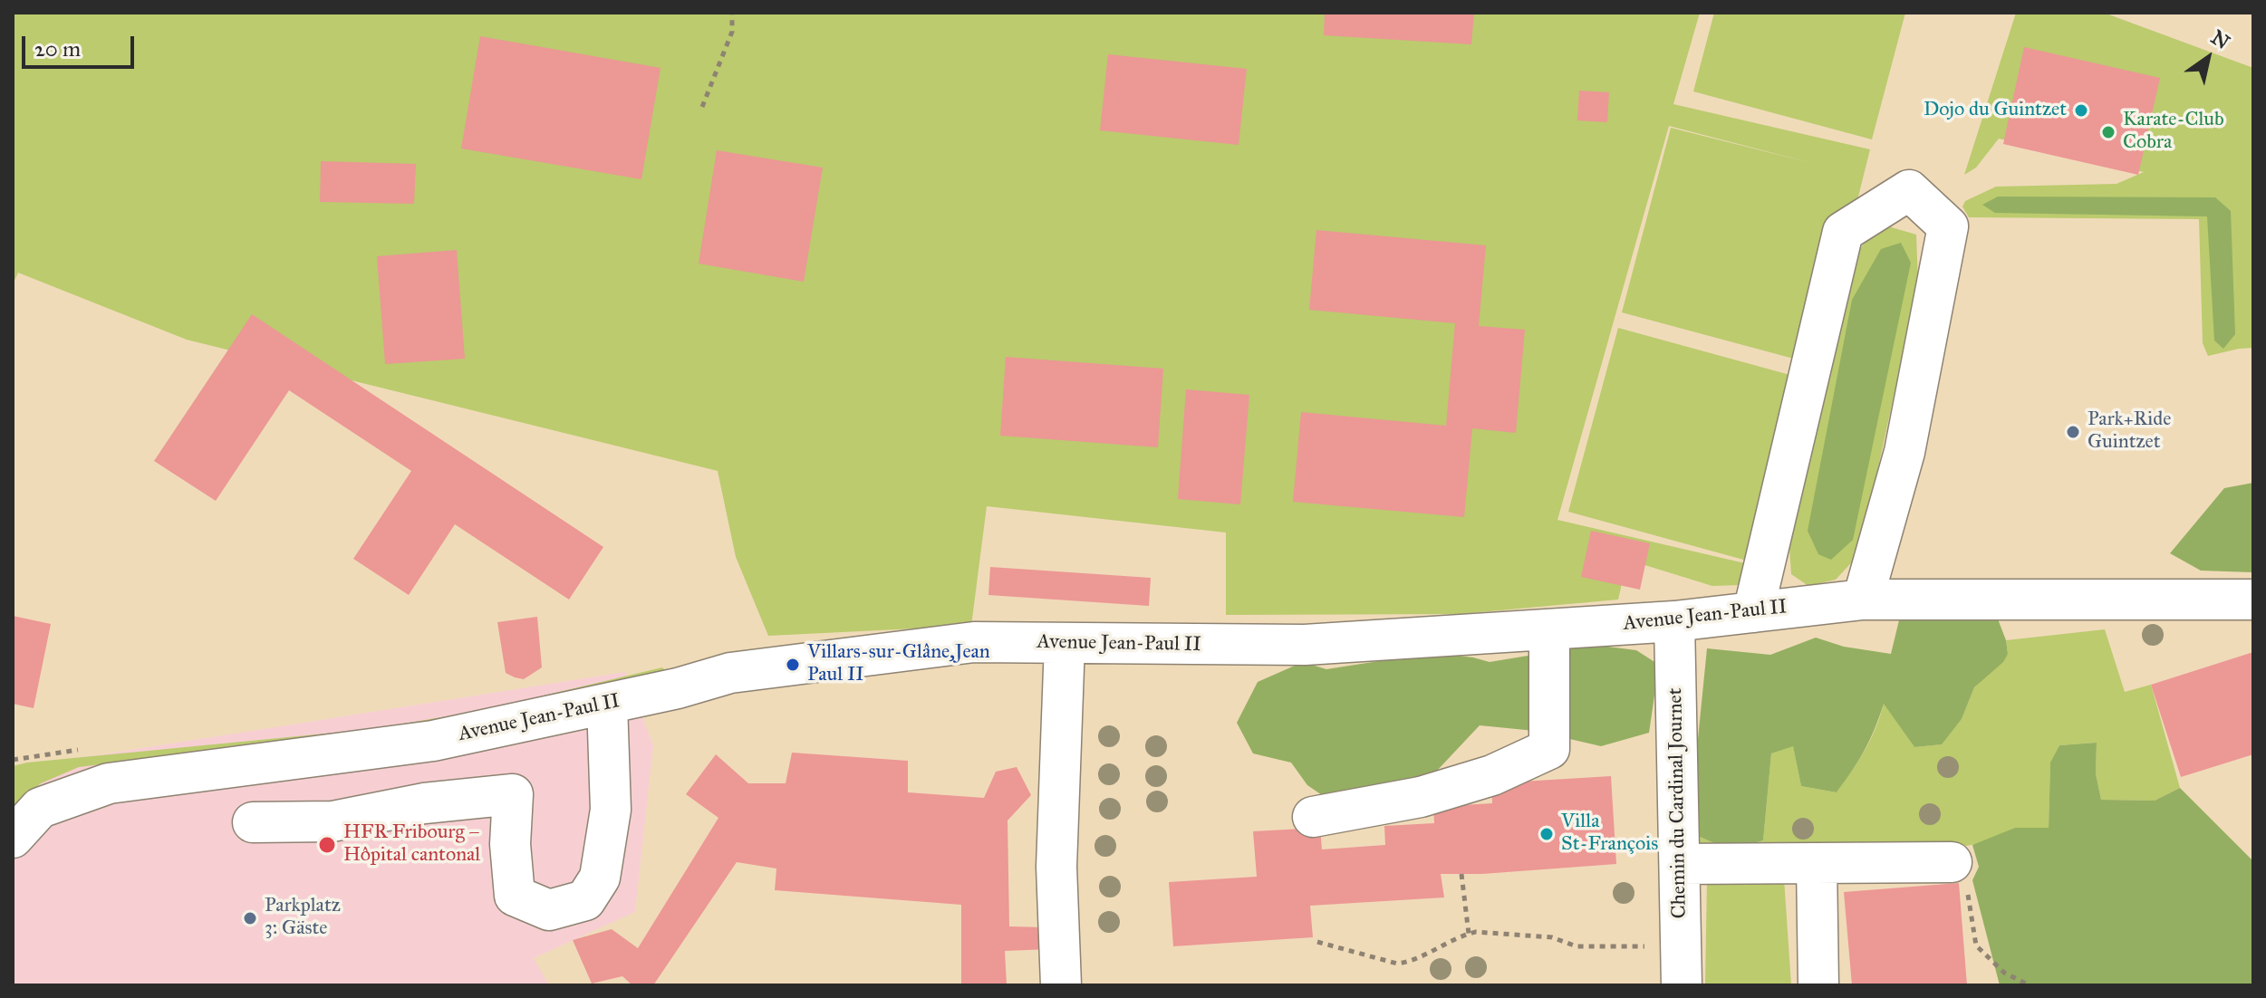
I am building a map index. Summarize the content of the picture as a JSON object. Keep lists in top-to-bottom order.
{
  "streets": {
    "street": ["Avenue Jean-Paul II", "Chemin du Cardinal Journet"]
  },
  "crossings": [
    ["Avenue Jean-Paul II", "Chemin du Cardinal Journet"]
  ],
  "places": [
    "Dojo du Guintzet",
    "Karate-Club Cobra",
    "Park+Ride Guintzet",
    "Villars-sur-Glâne,Jean Paul II",
    "Villa St-François",
    "HFR Fribourg – Hôpital cantonal",
    "Parkplatz 3: Gäste"
  ],
  "scale_bar": "20 m",
  "north": "top right"
}
